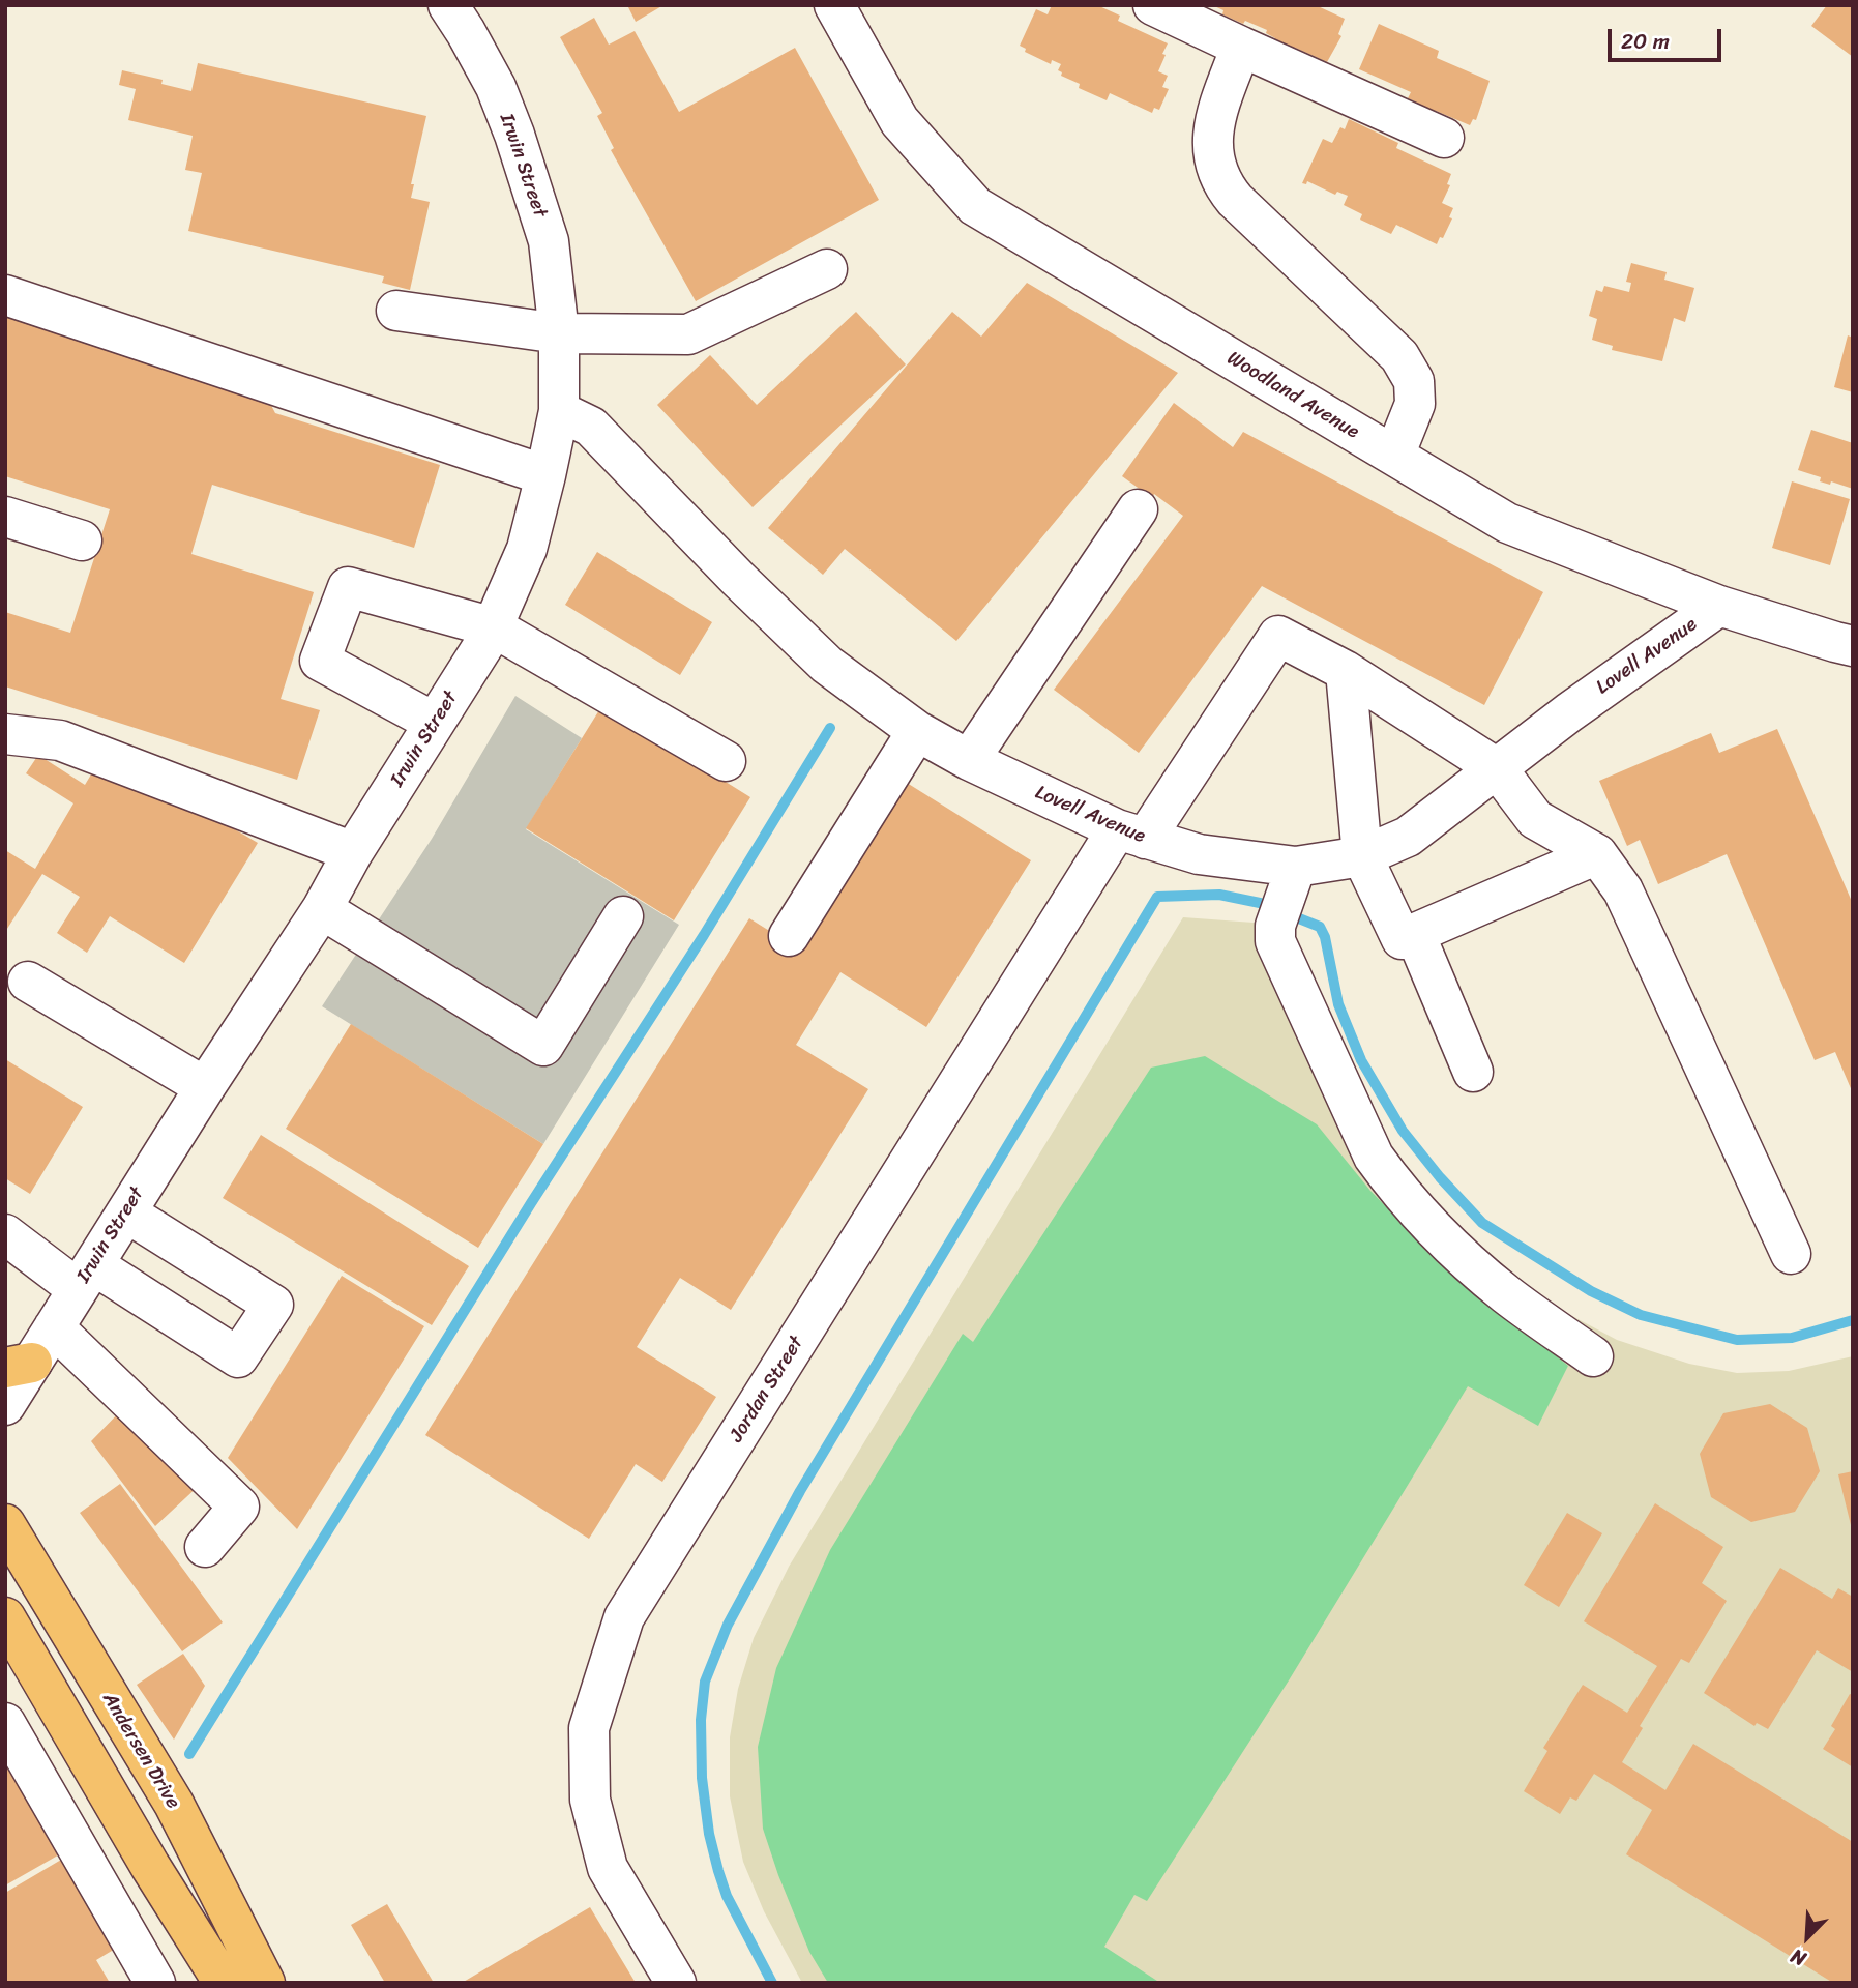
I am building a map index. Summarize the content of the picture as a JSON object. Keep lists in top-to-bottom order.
{
  "streets": {
    "main road": ["Andersen Drive"],
    "street": [
      "Irwin Street",
      "Woodland Avenue",
      "Lovell Avenue",
      "Jordan Street"
    ]
  },
  "crossings": [
    ["Irwin Street", "Lovell Avenue"],
    ["Woodland Avenue", "Lovell Avenue"],
    ["Lovell Avenue", "Jordan Street"]
  ],
  "scale_bar": "20 m",
  "north": "bottom left"
}
